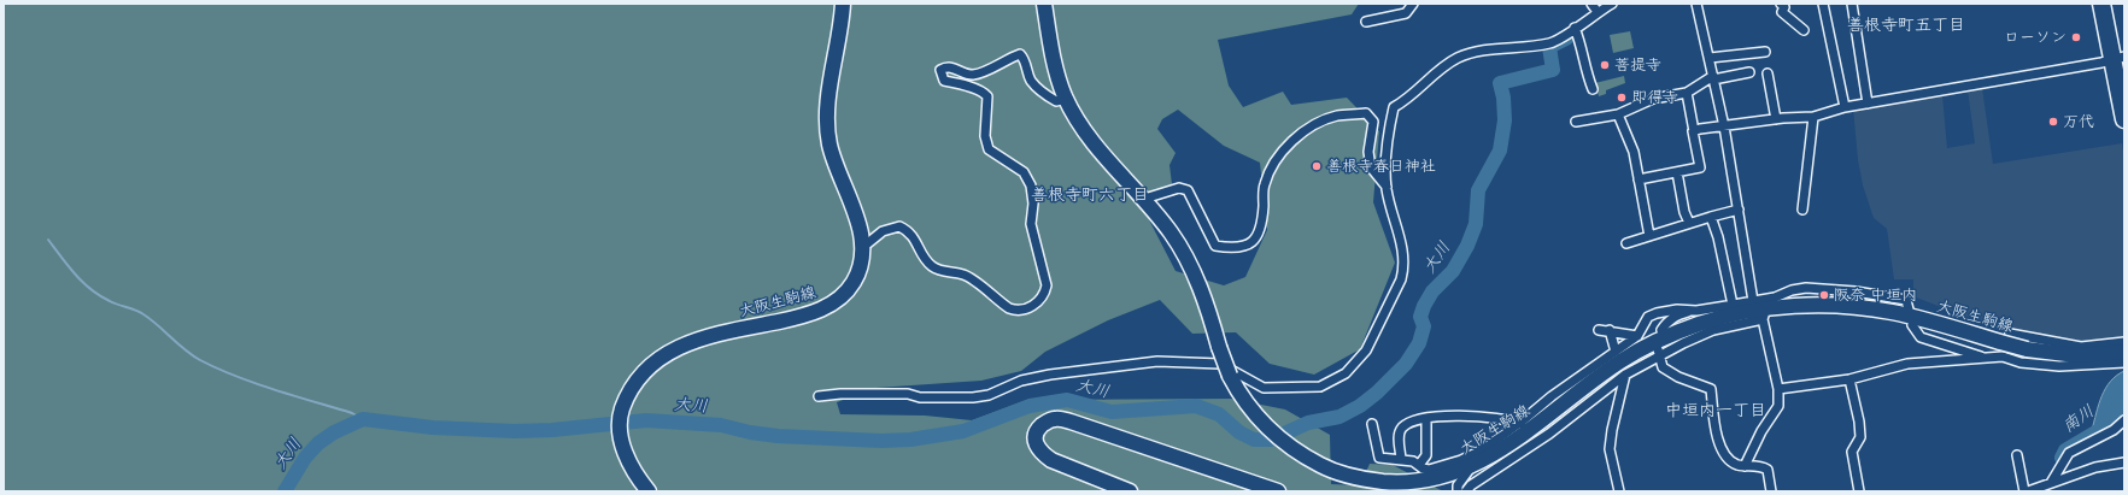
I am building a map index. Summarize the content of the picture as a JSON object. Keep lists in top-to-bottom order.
{
  "streets": {
    "main road": ["大阪生駒線"]
  },
  "districts": ["善根寺町五丁目", "善根寺町六丁目", "中垣内一丁目"],
  "water": ["大川", "南川"],
  "places": [
    "ローソン",
    "菩提寺",
    "即得寺",
    "万代",
    "善根寺春日神社",
    "阪奈 中垣内"
  ]
}
